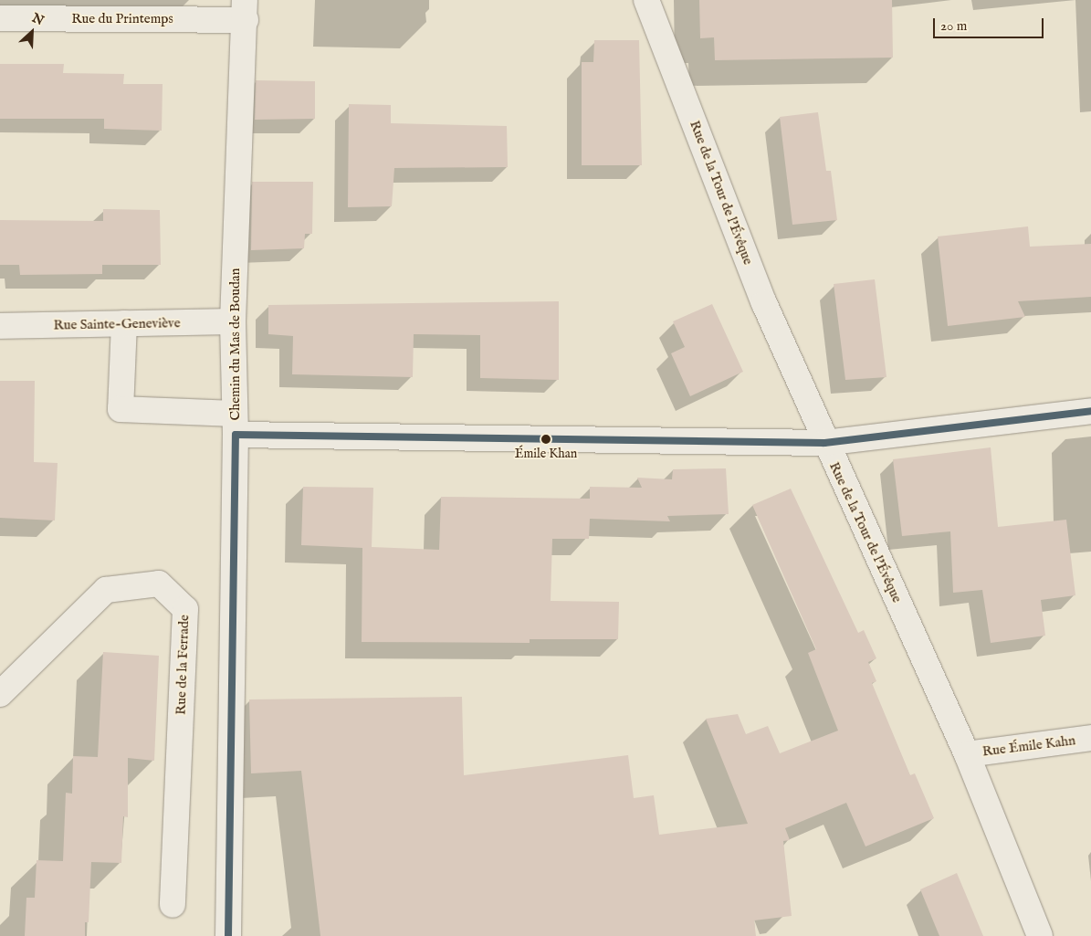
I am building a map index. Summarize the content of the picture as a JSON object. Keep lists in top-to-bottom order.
{
  "streets": {
    "street": [
      "Rue du Printemps",
      "Rue de la Tour de l'Évêque",
      "Rue Sainte-Geneviève",
      "Chemin du Mas de Boudan",
      "Rue de la Ferrade",
      "Rue Émile Kahn"
    ]
  },
  "crossings": [
    ["Rue du Printemps", "Chemin du Mas de Boudan"],
    ["Rue de la Tour de l'Évêque", "Rue Émile Kahn"],
    ["Rue Sainte-Geneviève", "Chemin du Mas de Boudan"]
  ],
  "places": ["Émile Khan"],
  "scale_bar": "20 m",
  "north": "top right"
}
